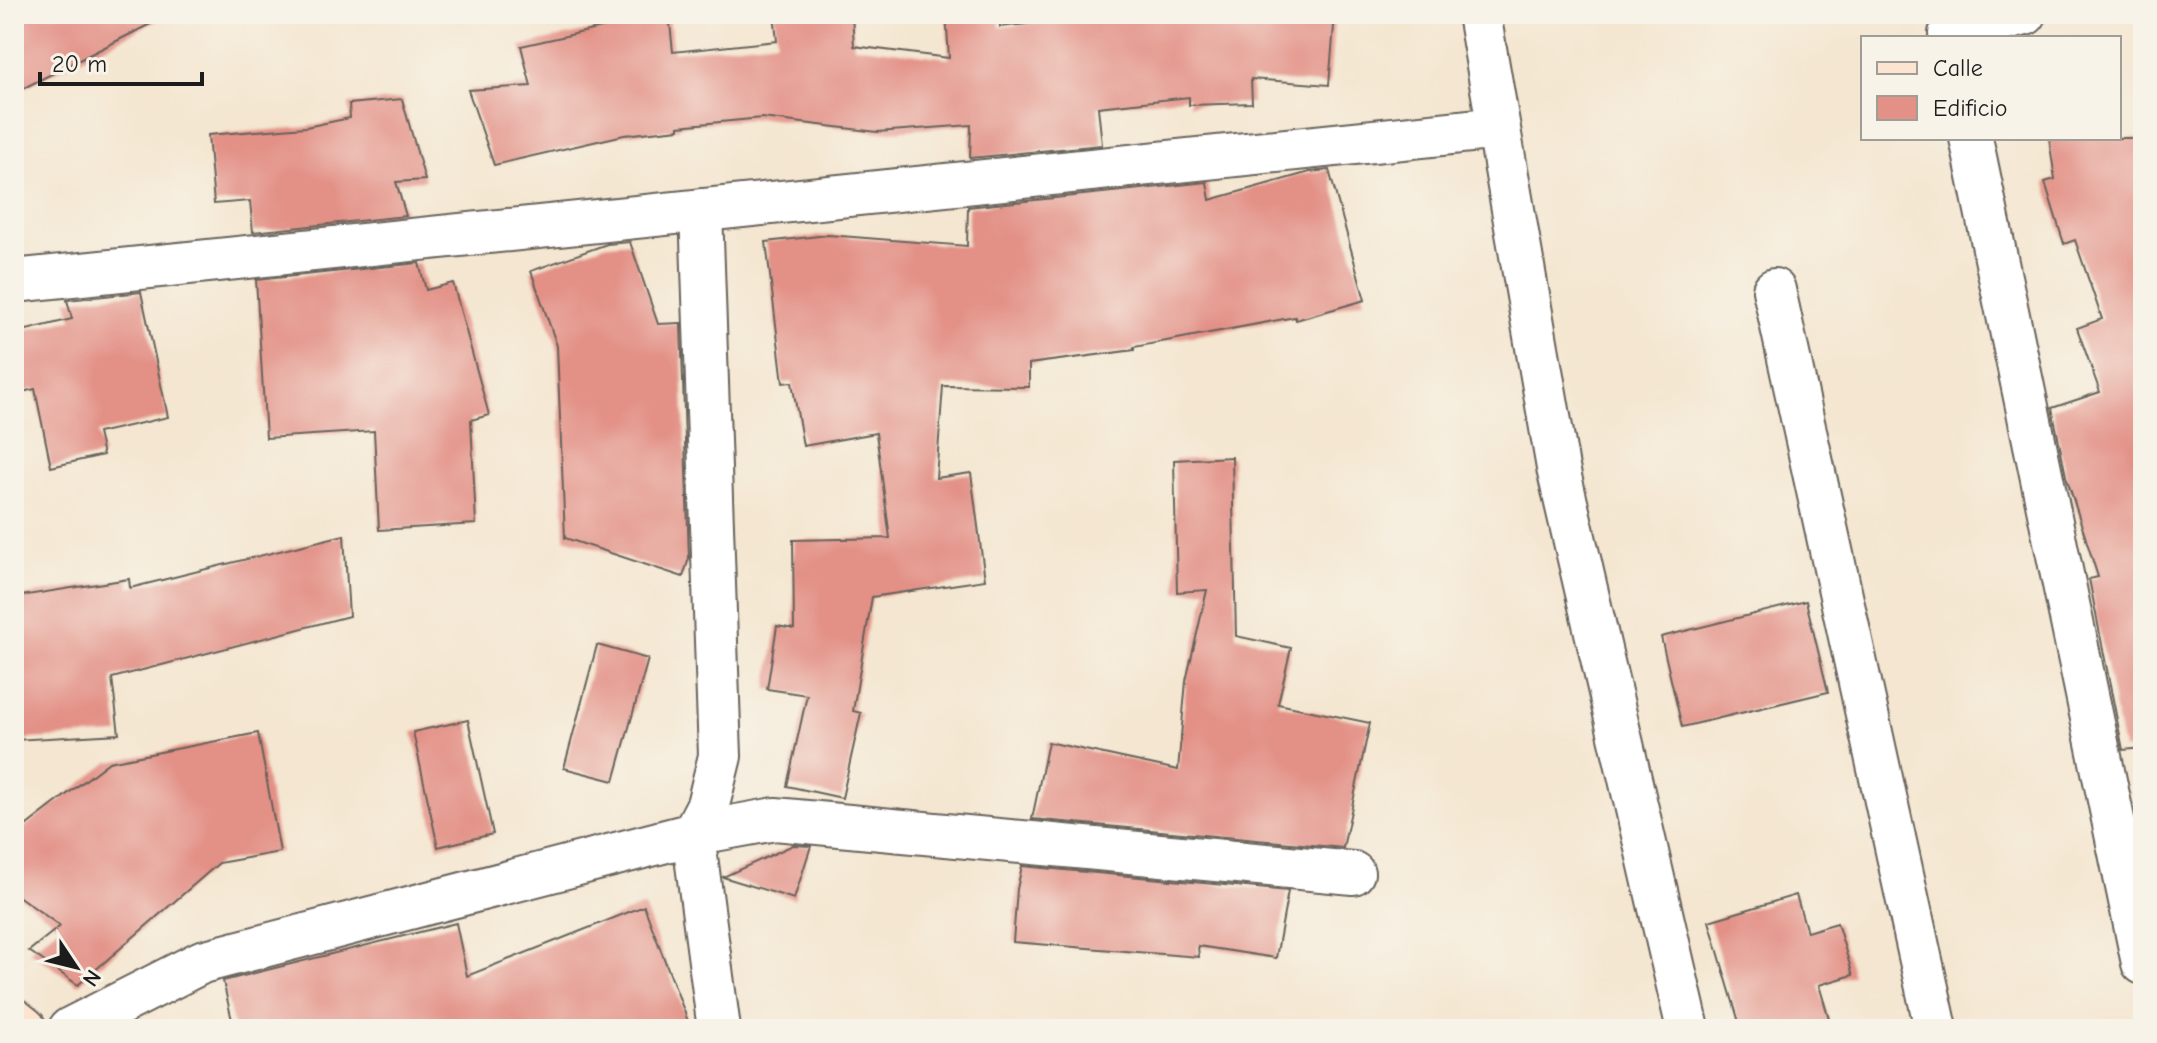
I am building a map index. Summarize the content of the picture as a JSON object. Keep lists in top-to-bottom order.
{
  "legend": ["Calle", "Edificio"],
  "scale_bar": "20 m",
  "north": "bottom right"
}
